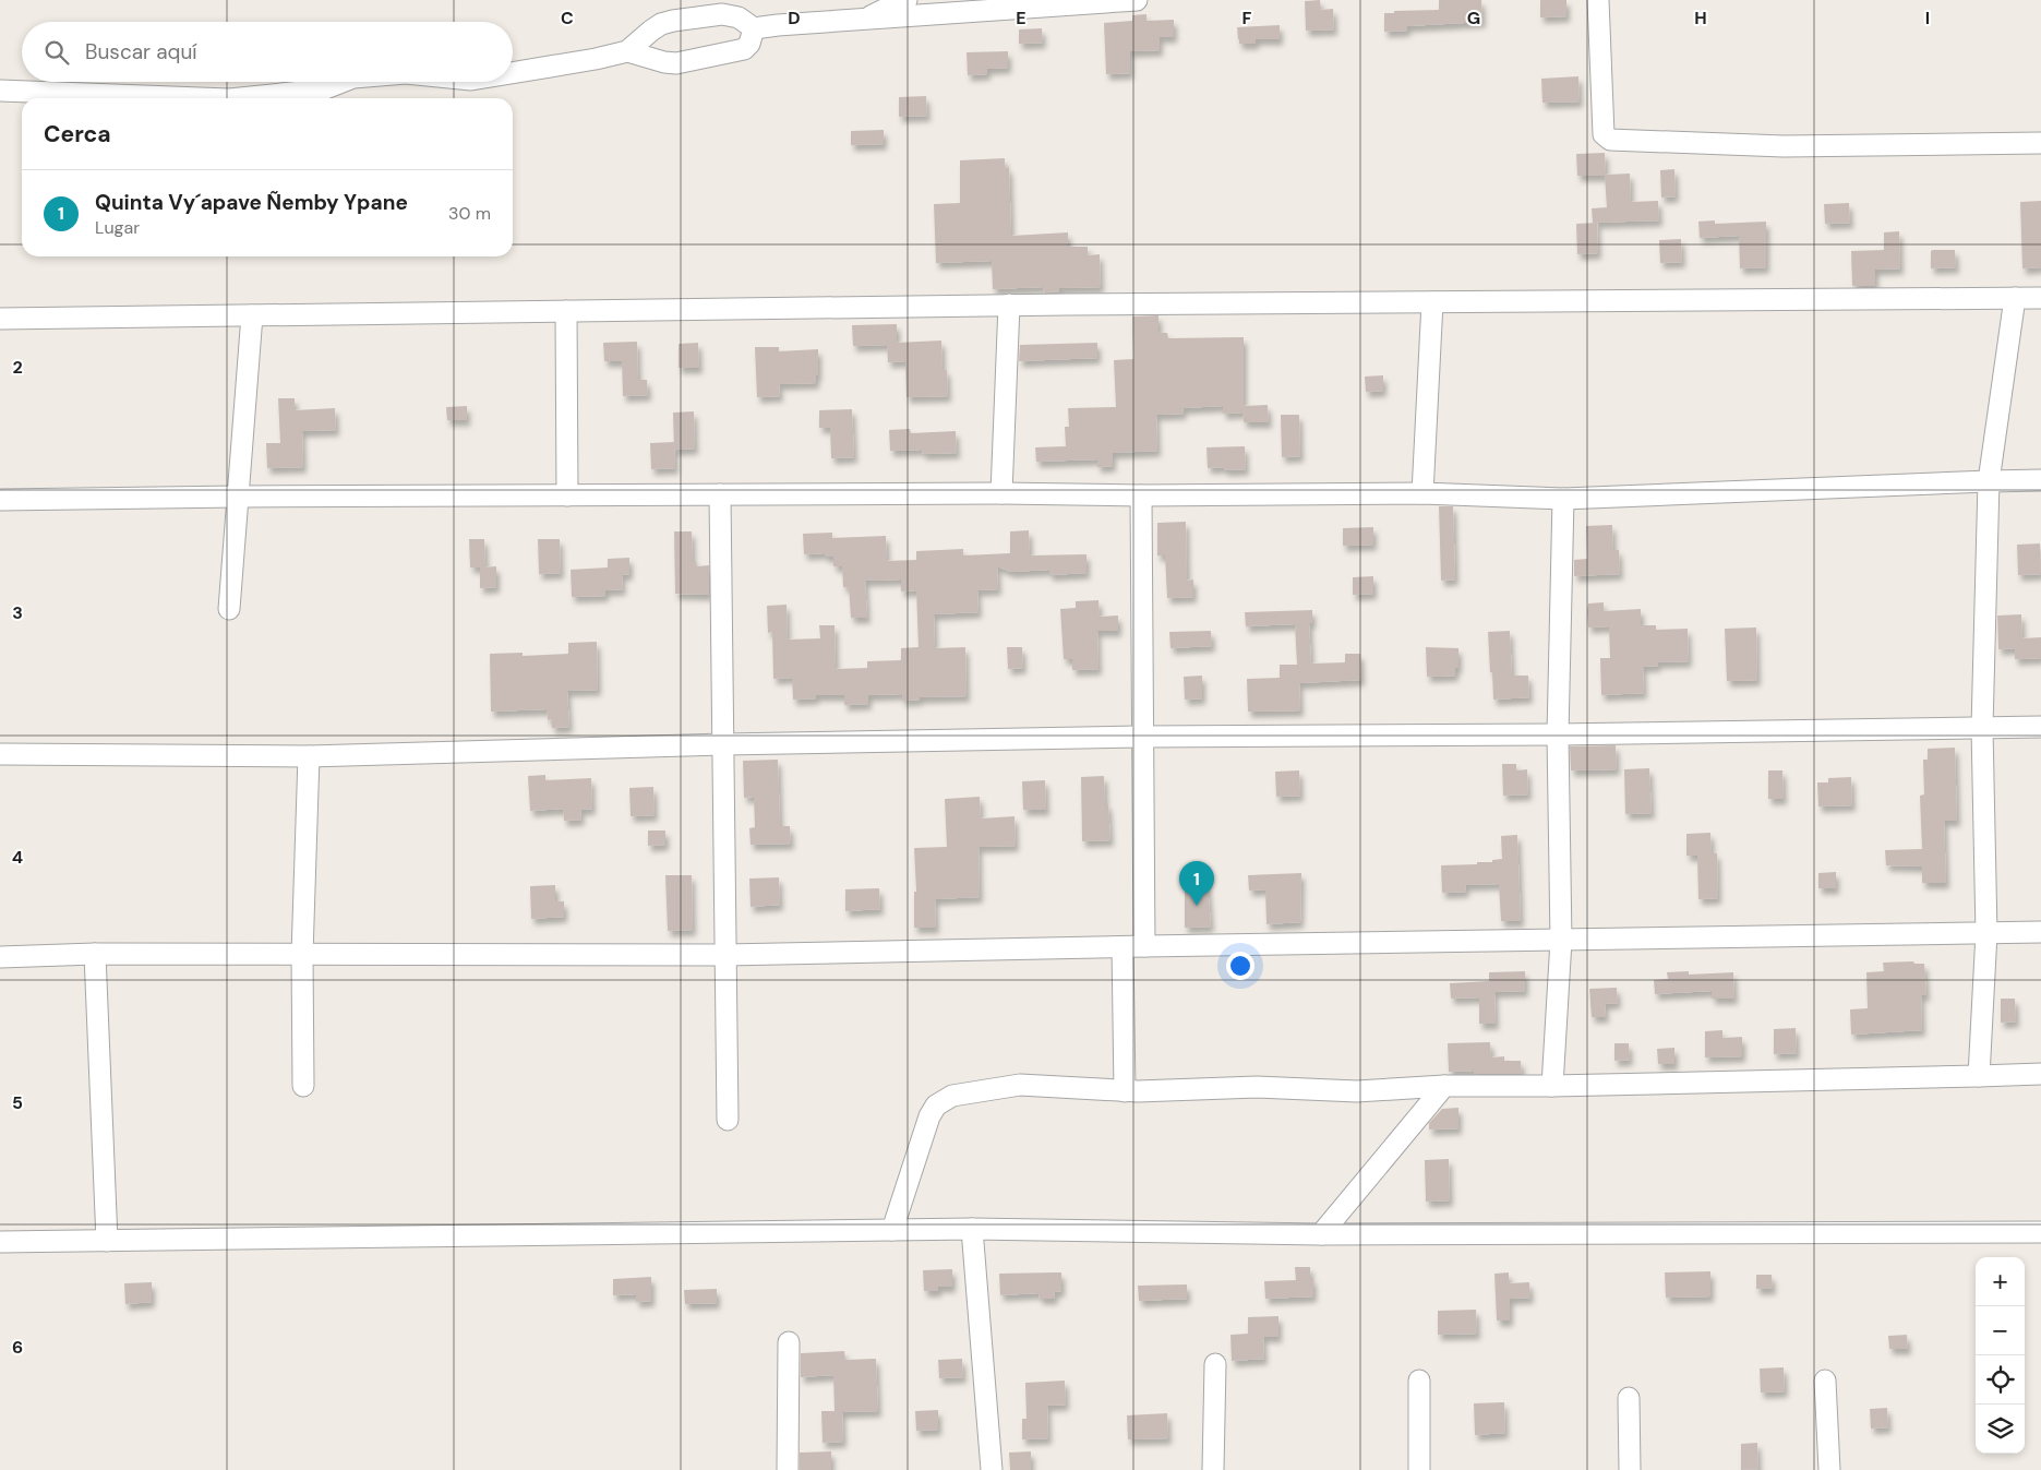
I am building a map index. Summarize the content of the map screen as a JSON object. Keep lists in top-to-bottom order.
{
  "page": {
    "search": "Buscar aquí",
    "heading": "Cerca",
    "list": [
      {
        "mark": "1",
        "name": "Quinta Vy´apave Ñemby Ypane",
        "note": "Lugar",
        "value": "30 m"
      }
    ],
    "pins": "1",
    "map_buttons": ["+", "−"]
  },
  "grid": {
    "columns": [
      "C",
      "D",
      "E",
      "F",
      "G",
      "H",
      "I"
    ],
    "rows": [
      "2",
      "3",
      "4",
      "5",
      "6"
    ]
  }
}
